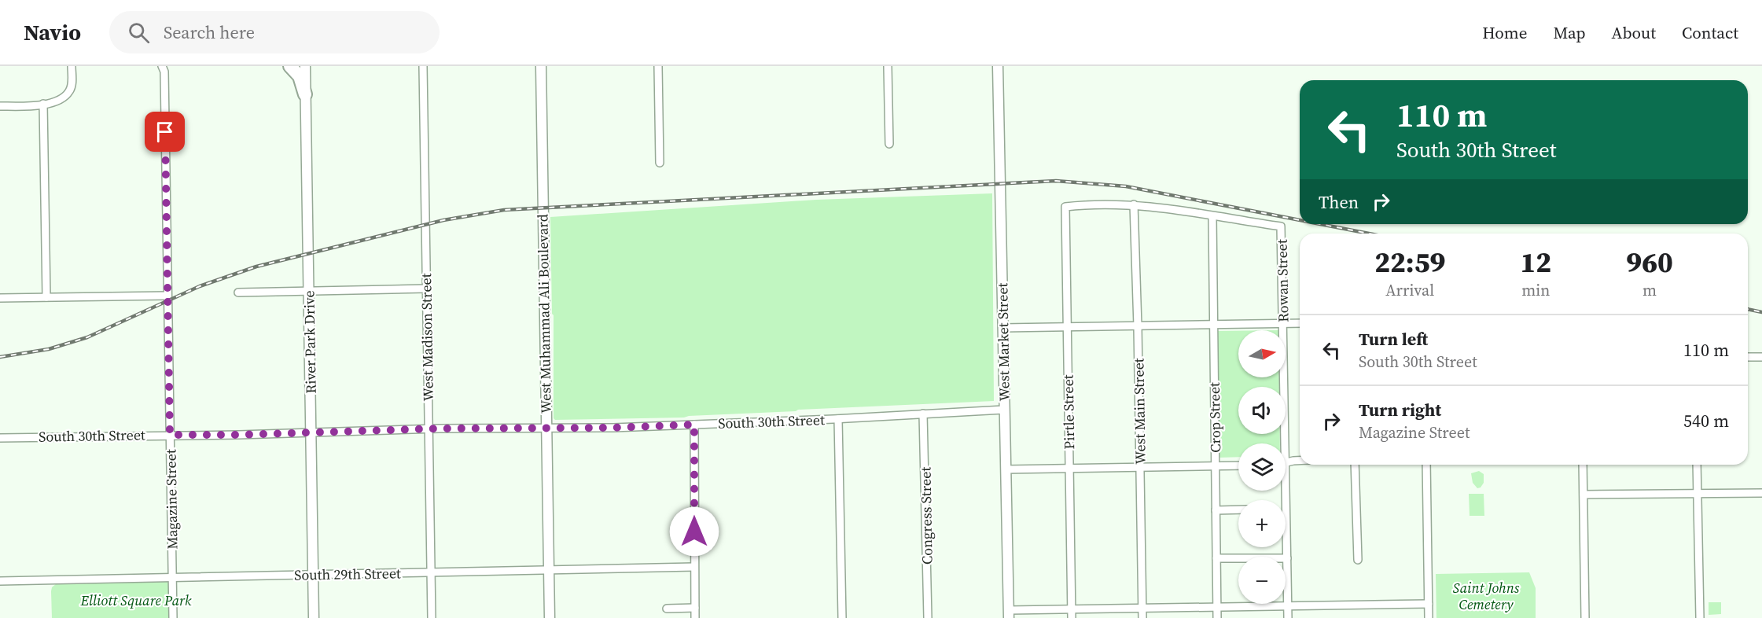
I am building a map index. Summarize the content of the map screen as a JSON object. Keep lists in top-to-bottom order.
{
  "streets": {
    "main road": ["West Muhammad Ali Boulevard", "River Park Drive", "West Market Street"],
    "street": [
      "Rowan Street",
      "West Madison Street",
      "West Main Street",
      "Pirtle Street",
      "Crop Street",
      "South 30th Street",
      "Magazine Street",
      "Congress Street",
      "South 29th Street"
    ]
  },
  "crossings": [
    ["Rowan Street", "Crop Street"],
    ["West Muhammad Ali Boulevard", "South 30th Street"],
    ["West Muhammad Ali Boulevard", "South 29th Street"],
    ["West Madison Street", "South 30th Street"],
    ["West Madison Street", "South 29th Street"],
    ["River Park Drive", "South 30th Street"],
    ["River Park Drive", "South 29th Street"],
    ["West Market Street", "South 30th Street"],
    ["West Main Street", "Pirtle Street"],
    ["South 30th Street", "Magazine Street"],
    ["South 30th Street", "Congress Street"],
    ["Magazine Street", "South 29th Street"]
  ],
  "parks": ["Saint Johns Cemetery", "Elliott Square Park"],
  "north": "right",
  "page": {
    "header": "Navio",
    "search": "Search here",
    "nav": [
      "Home",
      "Map",
      "About",
      "Contact"
    ],
    "turn": ["110 m", "South 30th Street"],
    "then": "Then",
    "eta": [
      "22:59",
      "Arrival",
      "12",
      "min",
      "960",
      "m"
    ],
    "list": [
      {
        "name": "Turn left",
        "note": "South 30th Street",
        "value": "110 m"
      },
      {
        "name": "Turn right",
        "note": "Magazine Street",
        "value": "540 m"
      }
    ],
    "map_buttons": ["+", "−"]
  }
}
